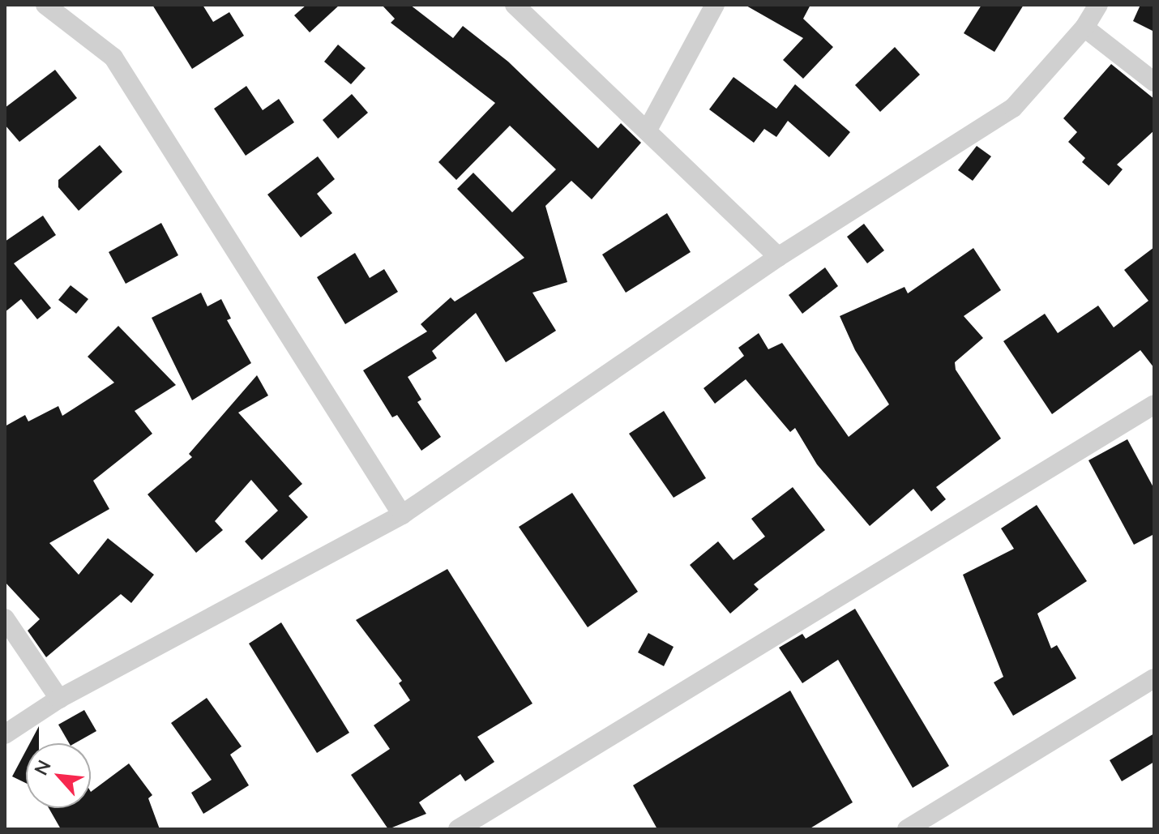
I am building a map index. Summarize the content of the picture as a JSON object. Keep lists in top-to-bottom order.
{
  "north": "top left"
}
